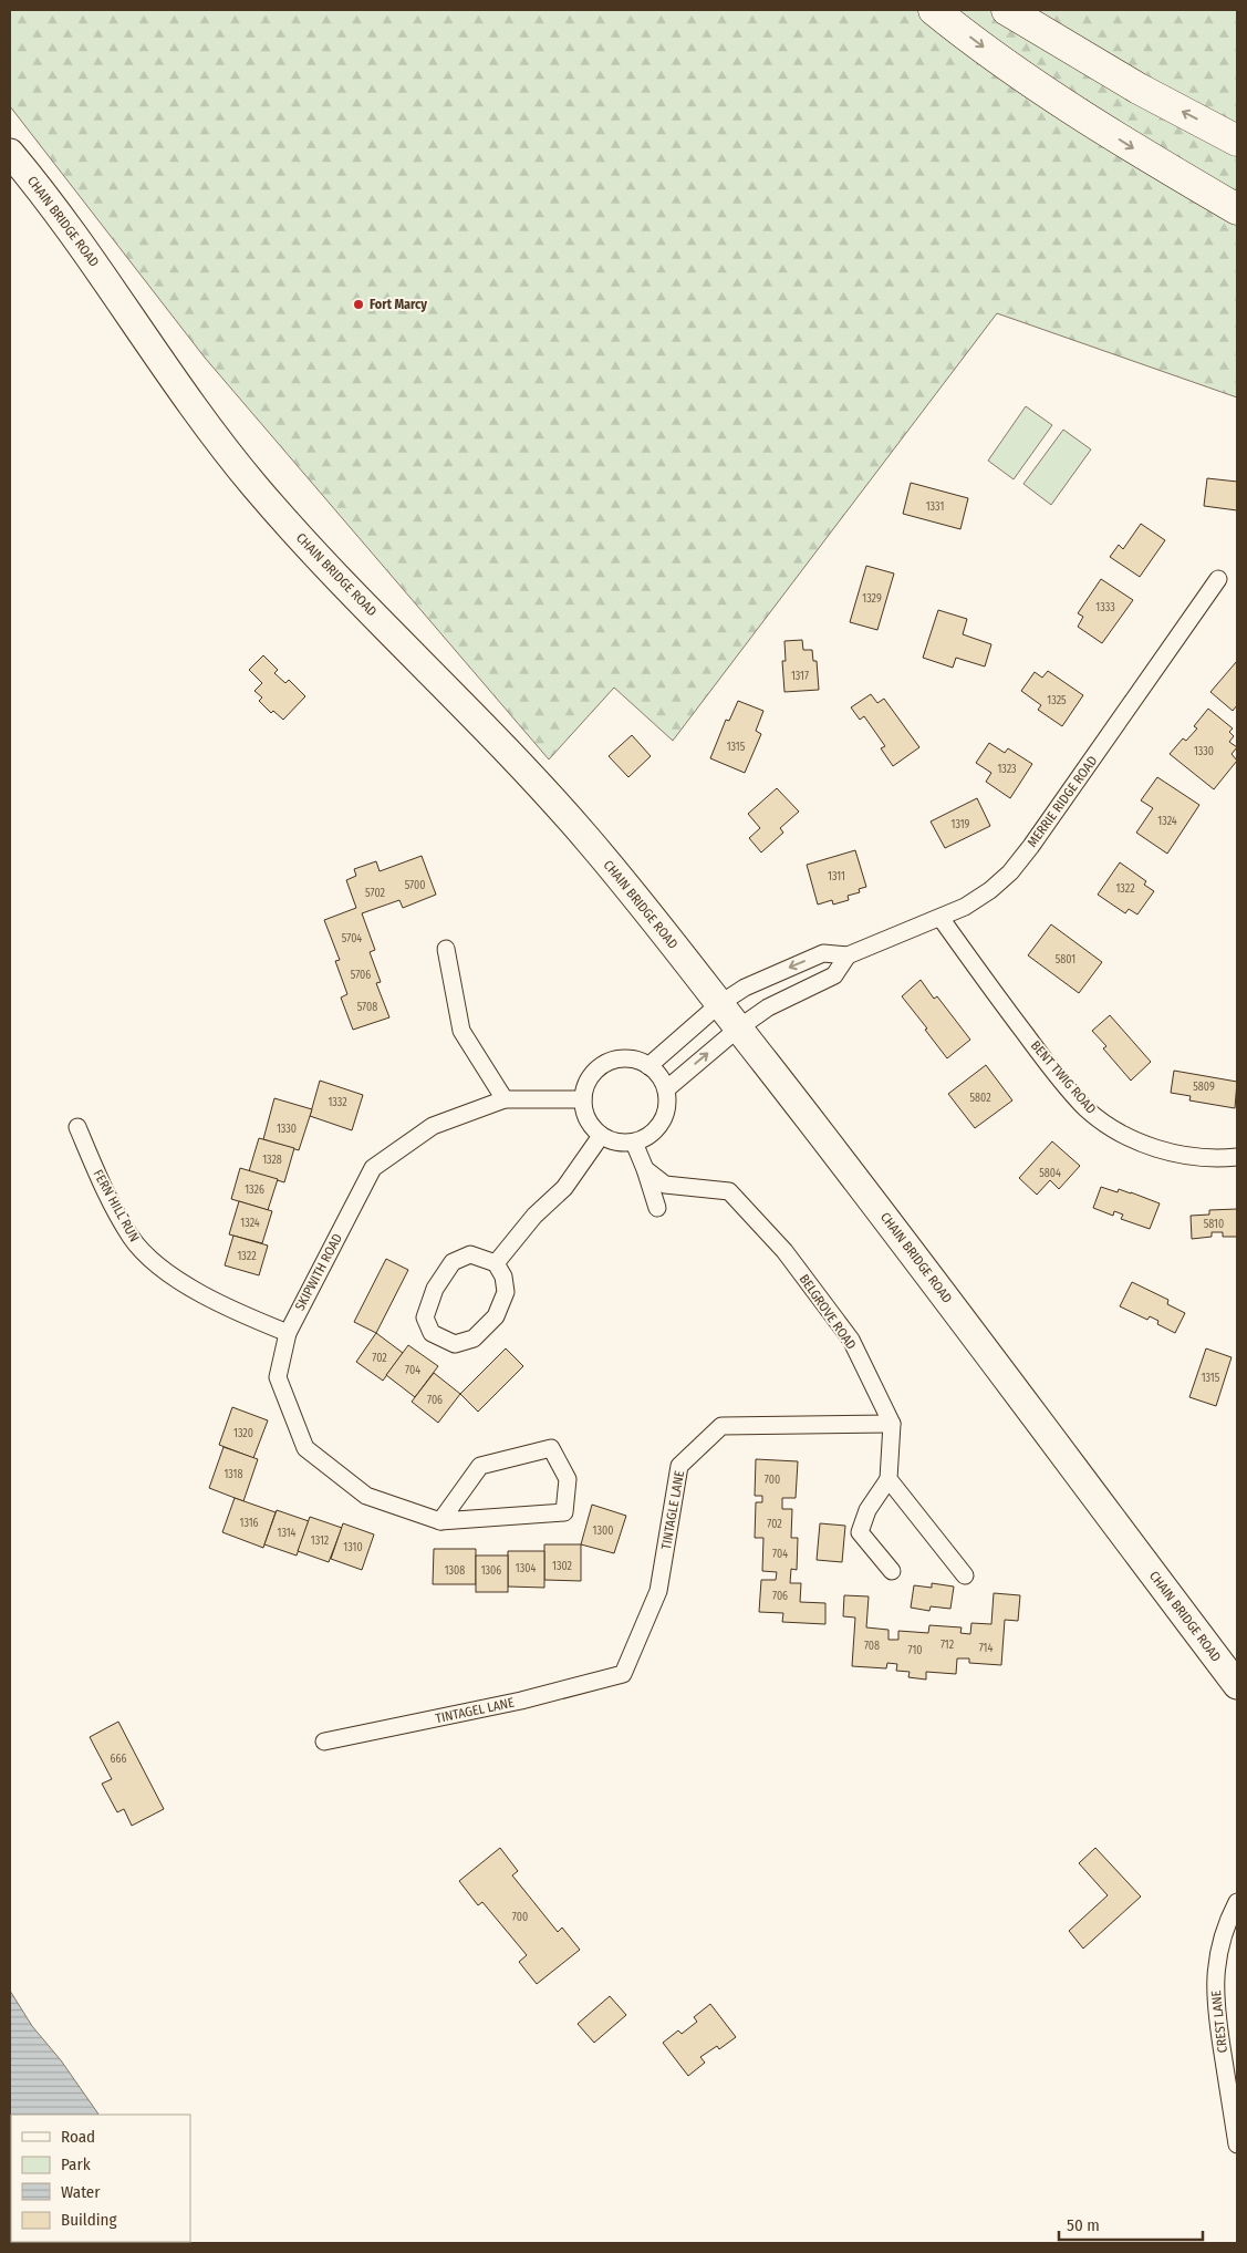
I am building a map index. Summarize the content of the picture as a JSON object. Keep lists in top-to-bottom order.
{
  "streets": {
    "main road": ["CHAIN BRIDGE ROAD"],
    "street": [
      "MERRIE RIDGE ROAD",
      "BENT TWIG ROAD",
      "FERN HILL RUN",
      "SKIPWITH ROAD",
      "BELGROVE ROAD",
      "TINTAGLE LANE",
      "TINTAGEL LANE",
      "CREST LANE"
    ]
  },
  "crossings": [
    ["CHAIN BRIDGE ROAD", "MERRIE RIDGE ROAD"],
    ["MERRIE RIDGE ROAD", "BENT TWIG ROAD"],
    ["MERRIE RIDGE ROAD", "SKIPWITH ROAD"],
    ["FERN HILL RUN", "SKIPWITH ROAD"],
    ["BELGROVE ROAD", "TINTAGLE LANE"],
    ["TINTAGLE LANE", "TINTAGEL LANE"]
  ],
  "places": ["Fort Marcy"],
  "house_numbers": [
    "1331",
    "1329",
    "1333",
    "1317",
    "1325",
    "1315",
    "1330",
    "1323",
    "1324",
    "1319",
    "1311",
    "5700",
    "1322",
    "5702",
    "5704",
    "5801",
    "5706",
    "5708",
    "5809",
    "5802",
    "1332",
    "1330",
    "1328",
    "5804",
    "1326",
    "1324",
    "5810",
    "1322",
    "702",
    "704",
    "1315",
    "706",
    "1320",
    "1318",
    "700",
    "1316",
    "702",
    "1300",
    "1314",
    "1312",
    "1310",
    "704",
    "1302",
    "1304",
    "1308",
    "1306",
    "706",
    "712",
    "708",
    "714",
    "710",
    "666",
    "700"
  ],
  "legend": [
    "Road",
    "Park",
    "Water",
    "Building"
  ],
  "scale_bar": "50 m"
}
